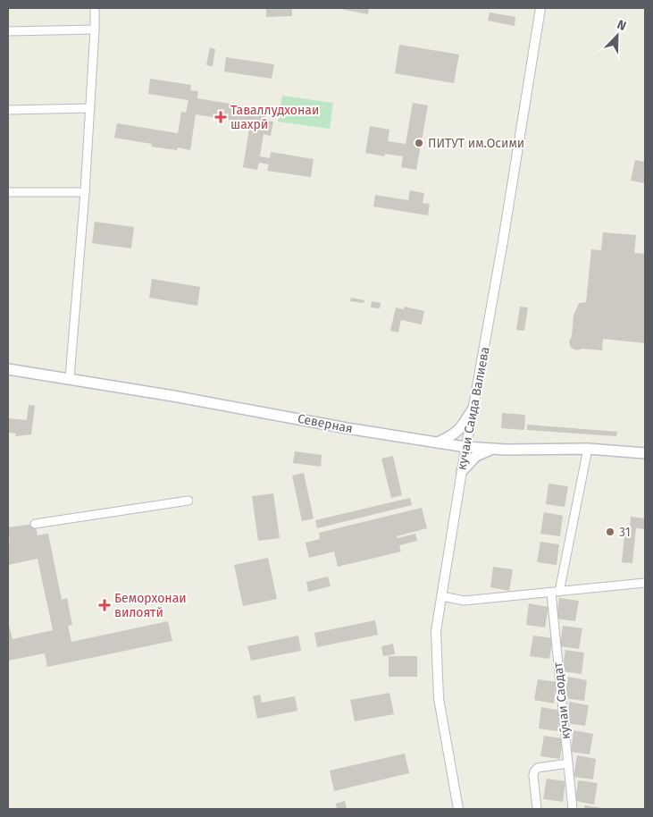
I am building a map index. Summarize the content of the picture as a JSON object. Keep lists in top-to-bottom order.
{
  "streets": {
    "main road": ["Северная"],
    "street": ["кучаи Саида Валиева", "кӯчаи Саодат"]
  },
  "crossings": [
    ["кучаи Саида Валиева", "Северная"],
    ["Северная", "кӯчаи Саодат"]
  ],
  "places": {
    "health": ["Таваллудхонаи шахрй", "Беморхонаи вилоятй"],
    "other": ["ПИТУТ им.Осими", "31"]
  },
  "north": "top right"
}
